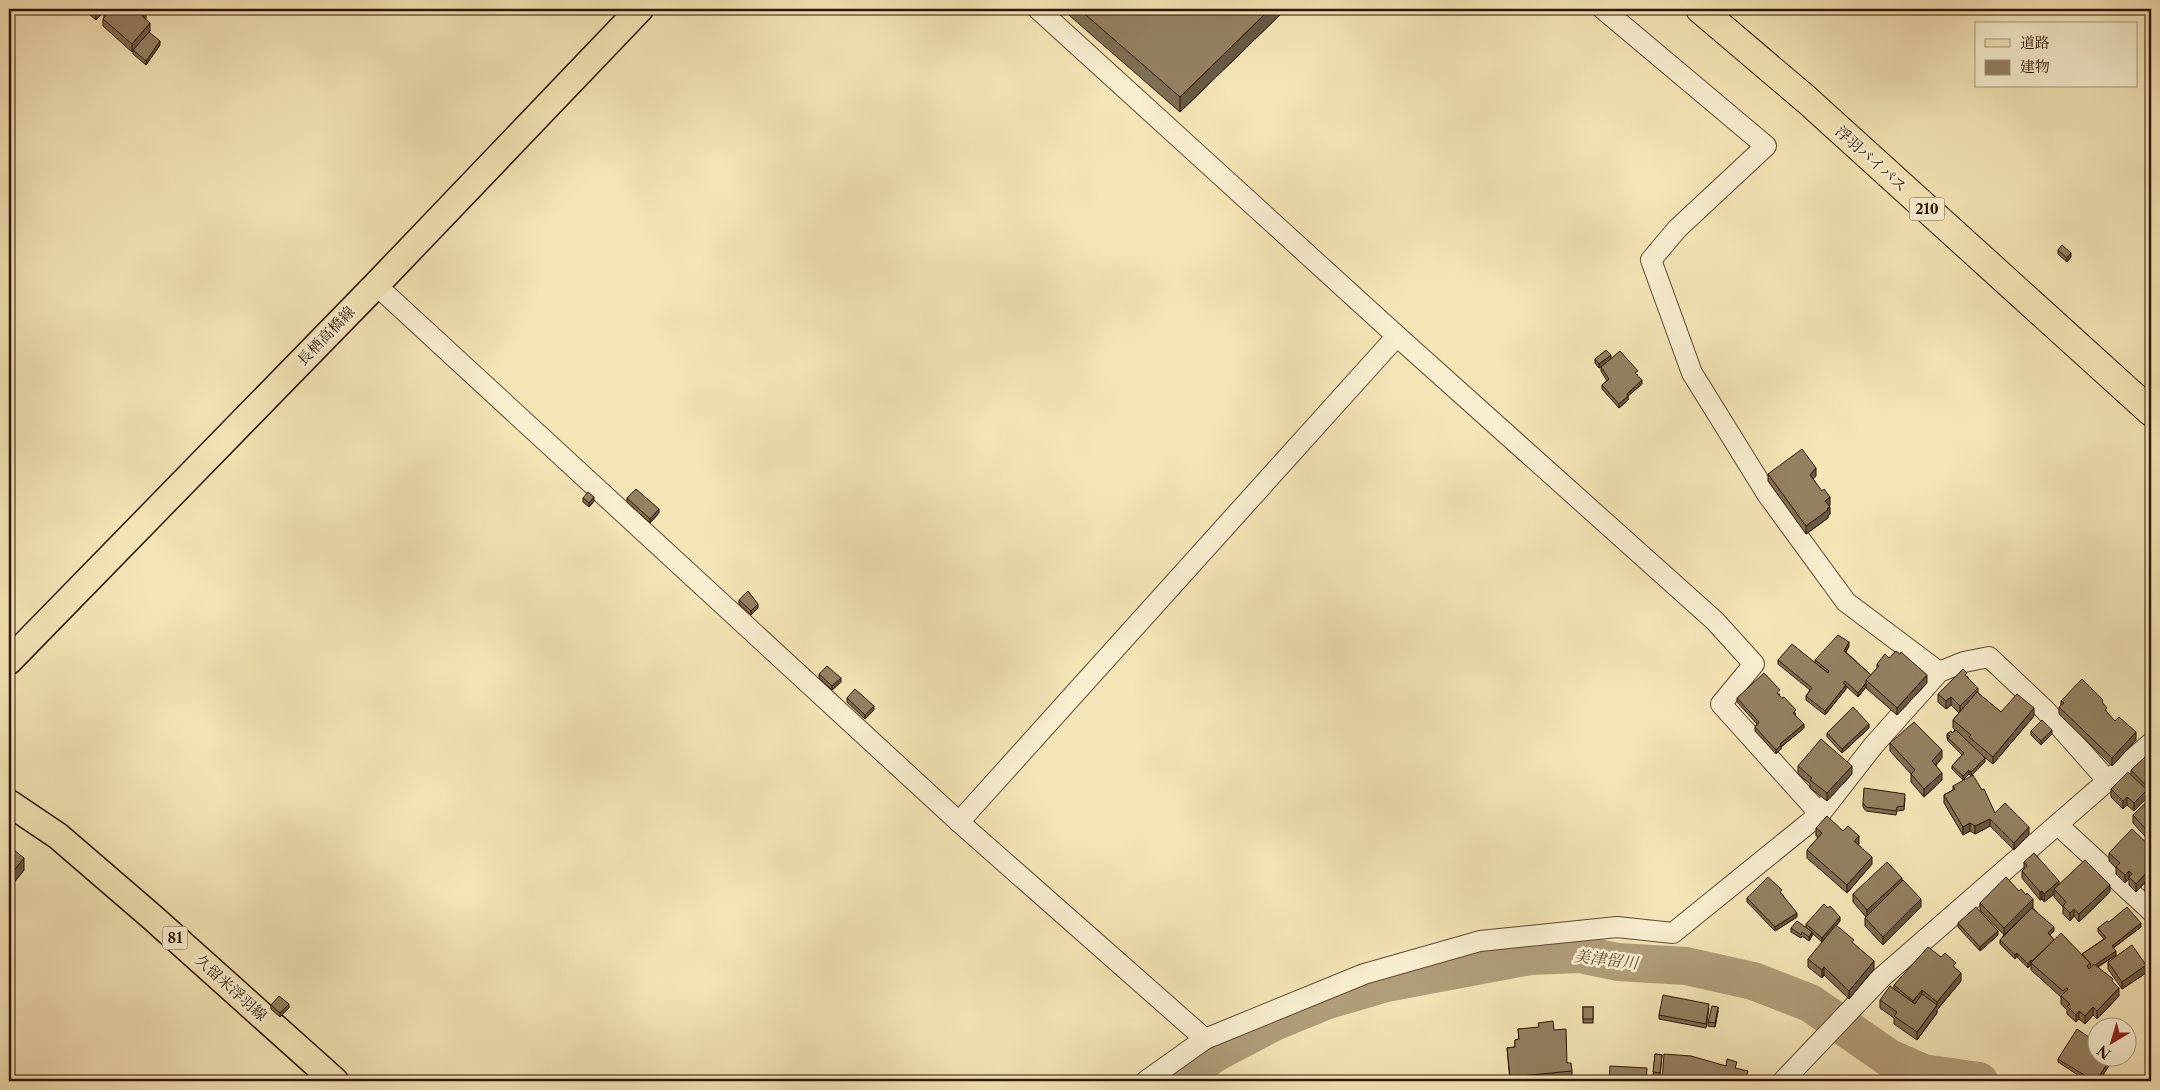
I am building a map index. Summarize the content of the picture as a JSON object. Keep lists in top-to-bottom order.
{
  "streets": {
    "highway": ["浮羽バイパス", "210"],
    "main road": ["長栖高橋線", "81", "久留米浮羽線"]
  },
  "water": ["美津留川"],
  "legend": ["道路", "建物"],
  "north": "bottom left"
}
